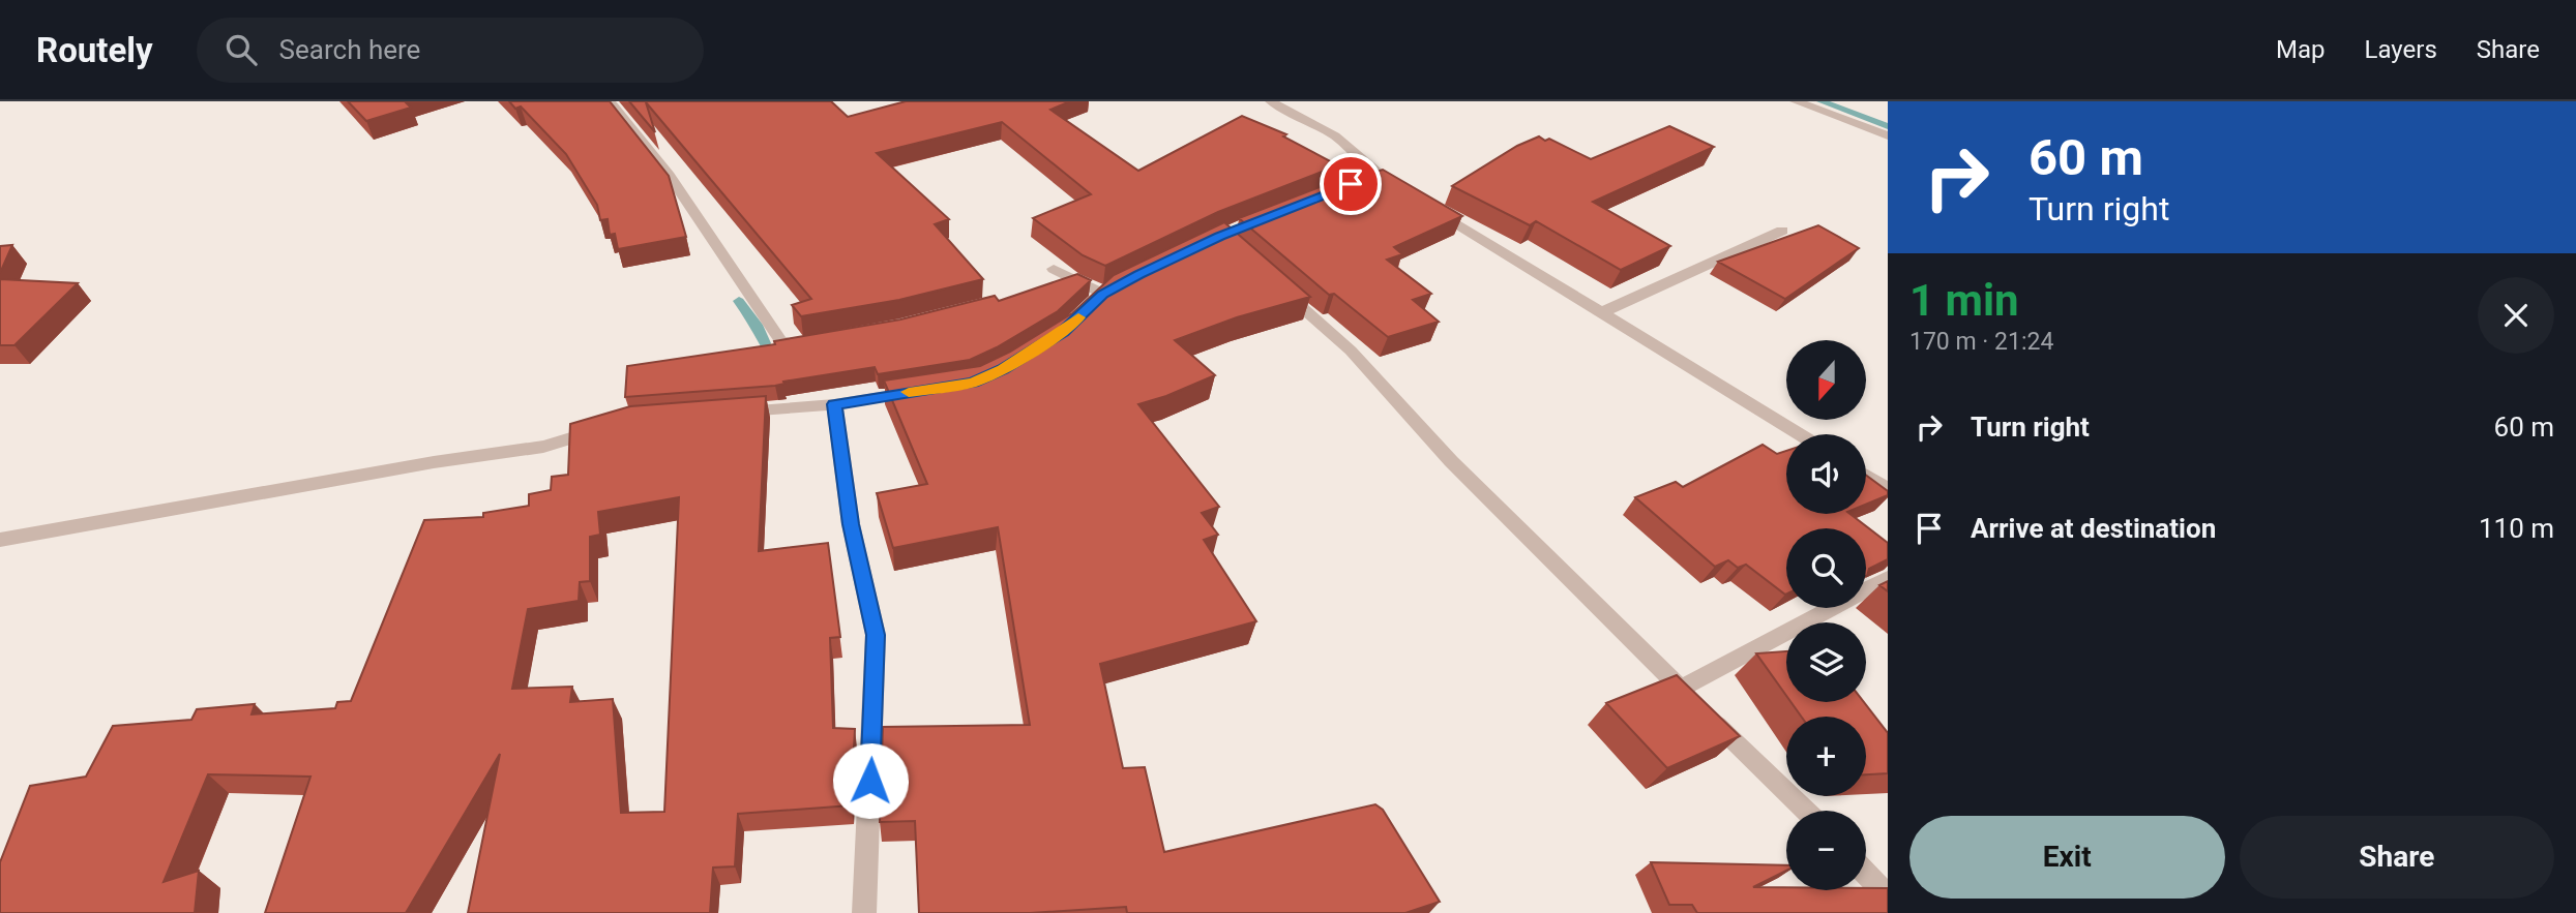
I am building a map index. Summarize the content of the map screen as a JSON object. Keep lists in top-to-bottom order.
{
  "north": "bottom",
  "page": {
    "header": "Routely",
    "search": "Search here",
    "nav": ["Map", "Layers", "Share"],
    "turn": ["60 m", "Turn right"],
    "heading": ["1 min", "170 m · 21:24"],
    "map_buttons": ["+", "−"],
    "list": [
      {
        "name": "Turn right",
        "value": "60 m"
      },
      {
        "name": "Arrive at destination",
        "value": "110 m"
      }
    ],
    "buttons": ["Exit", "Share"]
  }
}
